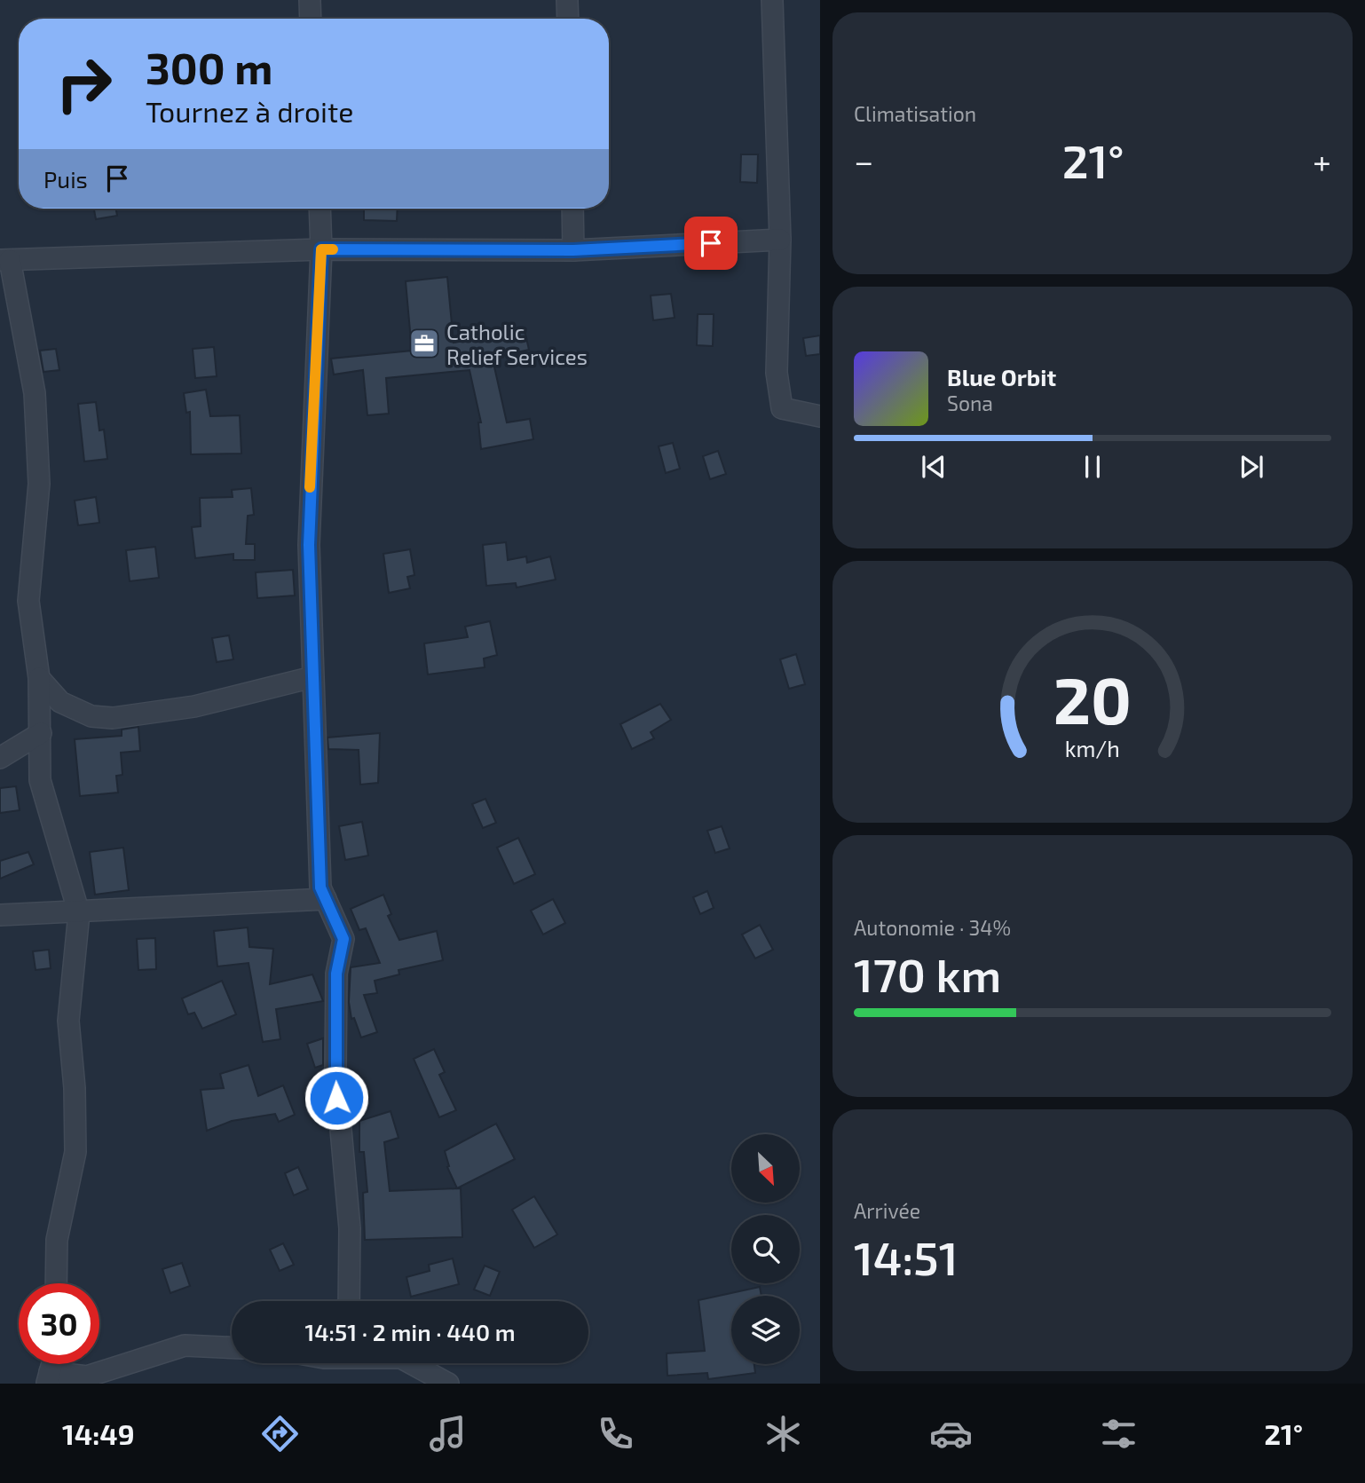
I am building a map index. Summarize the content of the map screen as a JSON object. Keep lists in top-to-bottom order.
{
  "places": {
    "office": ["Catholic Relief Services"]
  },
  "north": "bottom right",
  "page": {
    "tile": [
      "Climatisation",
      ["Autonomie · 34%", "170 km"],
      ["Arrivée", "14:51"]
    ],
    "turn": ["300 m", "Tournez à droite"],
    "heat": ["−", "21°", "+"],
    "then": "Puis",
    "song": ["Blue Orbit", "Sona"],
    "limit": "30",
    "trip": "14:51 · 2 min · 440 m",
    "tabs": ["14:49", "21°"],
    "gauge": ["20", "km/h"]
  }
}
